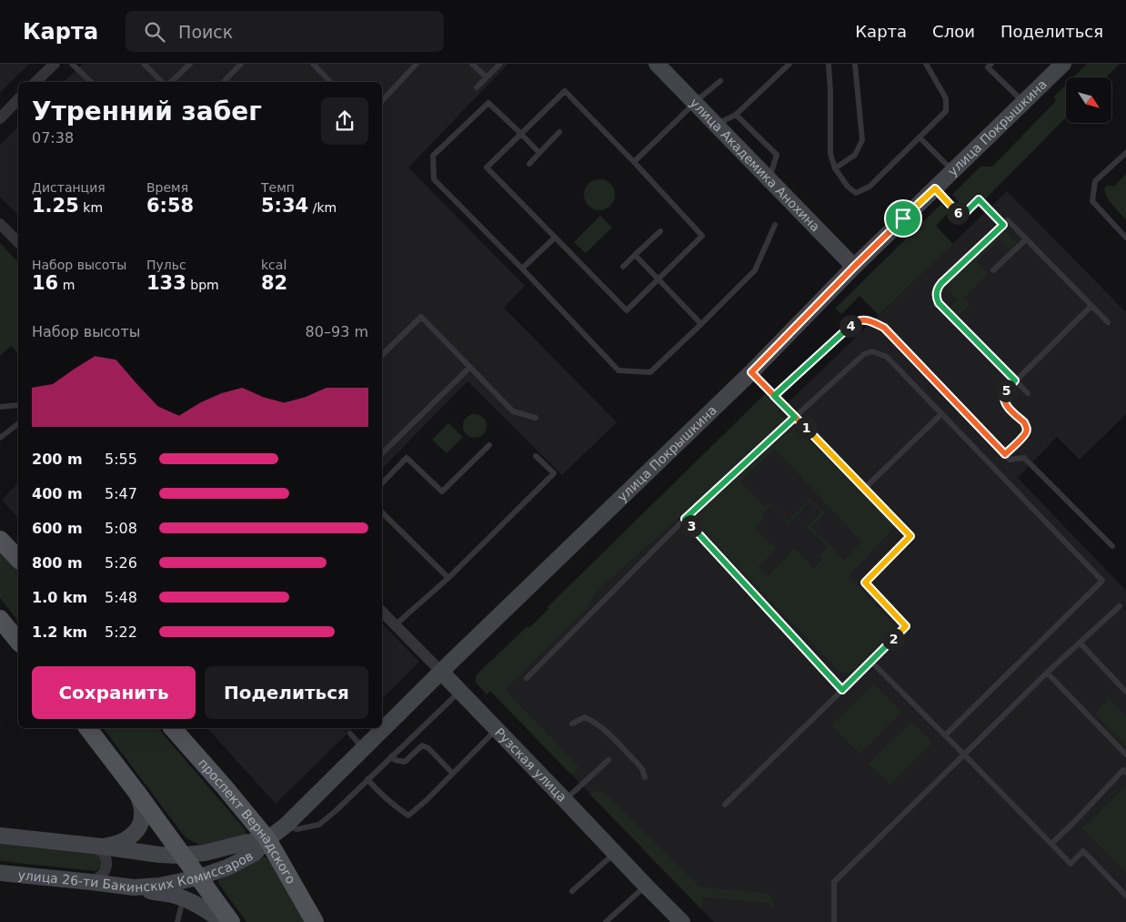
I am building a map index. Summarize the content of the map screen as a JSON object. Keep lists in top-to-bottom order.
{
  "streets": {
    "main road": [
      "улица Покрышкина",
      "улица Академика Анохина",
      "Рузская улица",
      "проспект Вернадского",
      "улица 26-ти Бакинских Комиссаров"
    ]
  },
  "crossings": [
    ["улица Покрышкина", "улица Академика Анохина"],
    ["улица Покрышкина", "Рузская улица"],
    ["улица Покрышкина", "проспект Вернадского"],
    ["улица Покрышкина", "улица 26-ти Бакинских Комиссаров"],
    ["проспект Вернадского", "улица 26-ти Бакинских Комиссаров"]
  ],
  "north": "bottom right",
  "page": {
    "header": "Карта",
    "search": "Поиск",
    "nav": ["Карта", "Слои", "Поделиться"],
    "heading": ["Утренний забег", "07:38"],
    "stats": [
      ["Дистанция", "1.25 km"],
      ["Время", "6:58"],
      ["Темп", "5:34 /km"],
      ["Набор высоты", "16 m"],
      ["Пульс", "133 bpm"],
      ["kcal", "82"]
    ],
    "pins": [
      "6",
      "4",
      "5",
      "1",
      "3",
      "2"
    ],
    "chart": ["Набор высоты", "80–93 m"],
    "list": [
      {
        "name": "200 m",
        "note": "5:55"
      },
      {
        "name": "400 m",
        "note": "5:47"
      },
      {
        "name": "600 m",
        "note": "5:08"
      },
      {
        "name": "800 m",
        "note": "5:26"
      },
      {
        "name": "1.0 km",
        "note": "5:48"
      },
      {
        "name": "1.2 km",
        "note": "5:22"
      }
    ],
    "buttons": ["Сохранить", "Поделиться"]
  }
}
